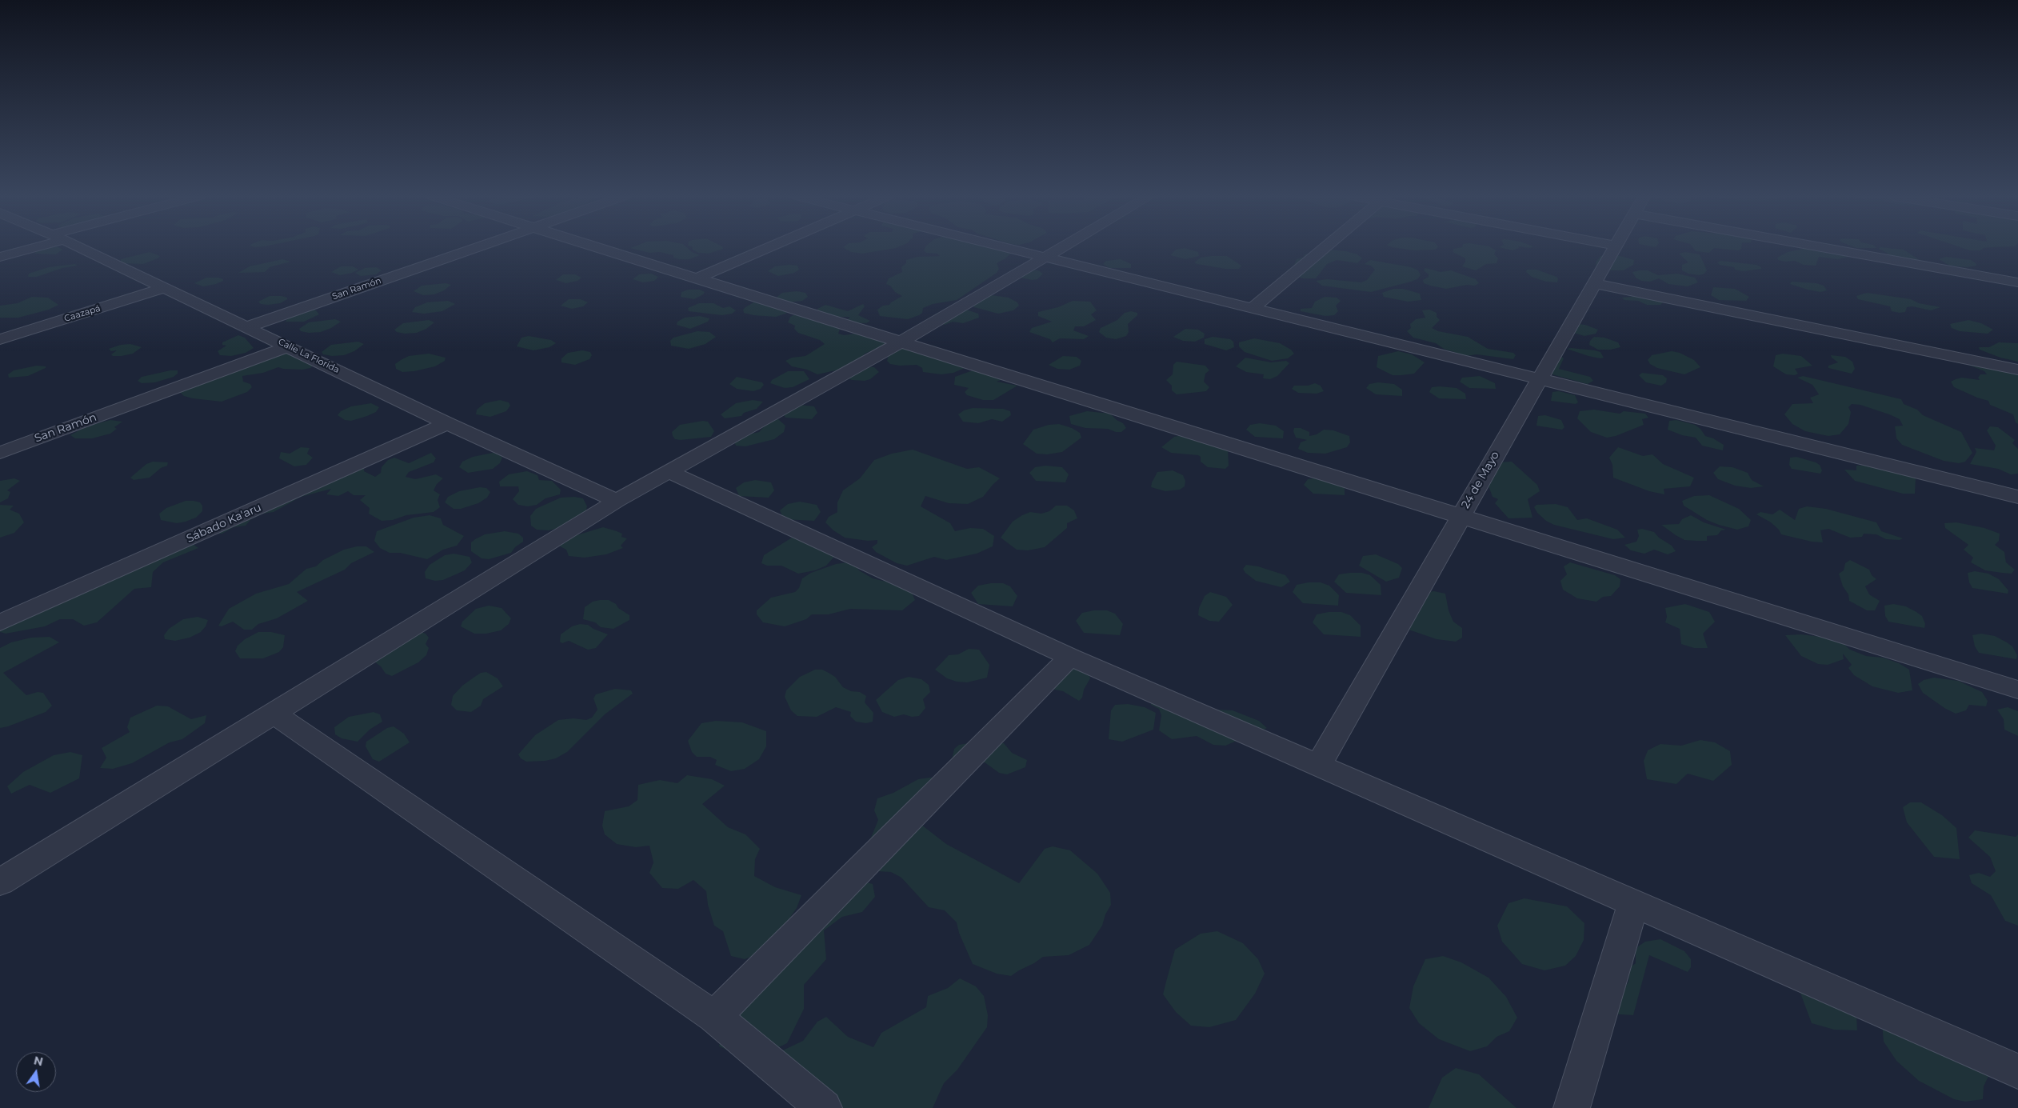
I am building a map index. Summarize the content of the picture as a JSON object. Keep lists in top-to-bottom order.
{
  "streets": {
    "street": [
      "San Ramón",
      "Caazapá",
      "Calle La Florida",
      "24 de Mayo",
      "Sábado Ka'aru"
    ]
  },
  "crossings": [
    ["San Ramón", "Calle La Florida"],
    ["Caazapá", "Calle La Florida"],
    ["Calle La Florida", "Sábado Ka'aru"]
  ],
  "north": "top"
}
